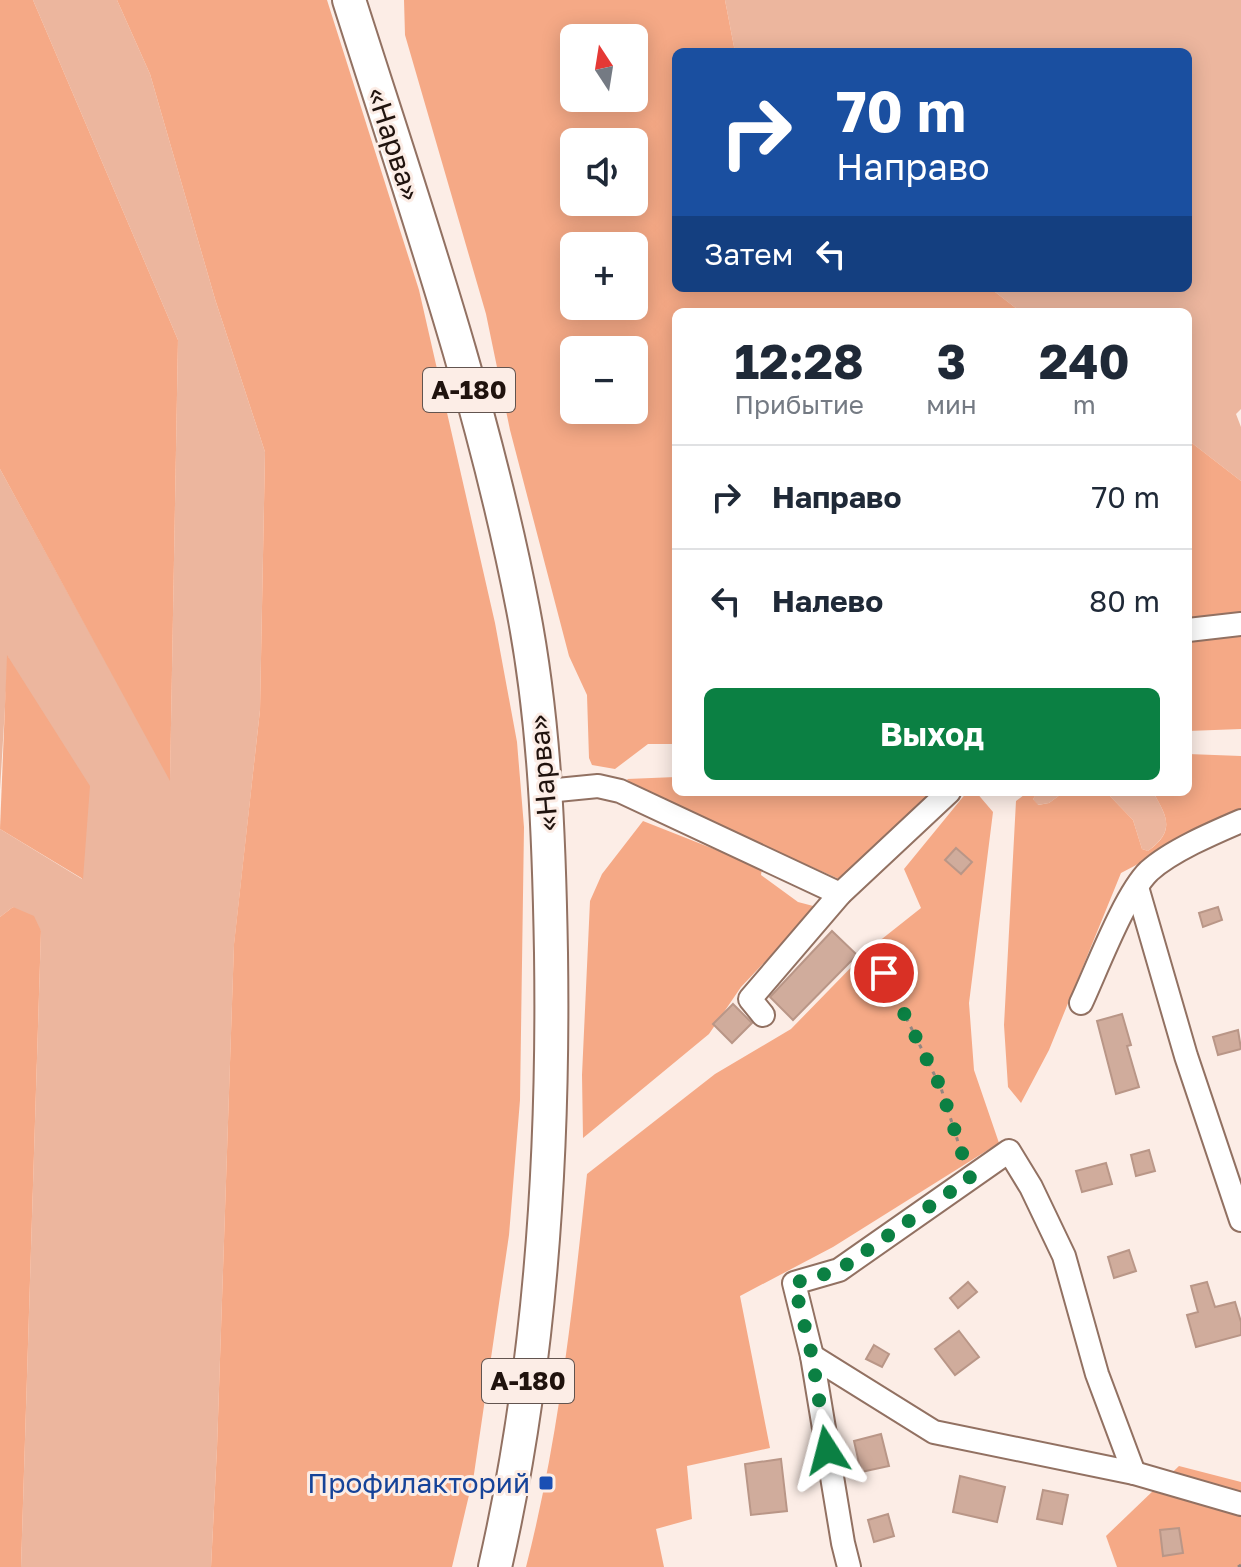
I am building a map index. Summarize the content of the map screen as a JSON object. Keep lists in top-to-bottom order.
{
  "streets": {
    "highway": ["«Нарва»", "А-180"]
  },
  "places": {
    "transit": ["Профилакторий"]
  },
  "north": "top",
  "page": {
    "map_buttons": ["+", "−"],
    "turn": ["70 m", "Направо"],
    "then": "Затем",
    "eta": [
      "12:28",
      "Прибытие",
      "3",
      "мин",
      "240",
      "m"
    ],
    "list": [
      {
        "name": "Направо",
        "value": "70 m"
      },
      {
        "name": "Налево",
        "value": "80 m"
      }
    ],
    "buttons": "Выход"
  }
}
